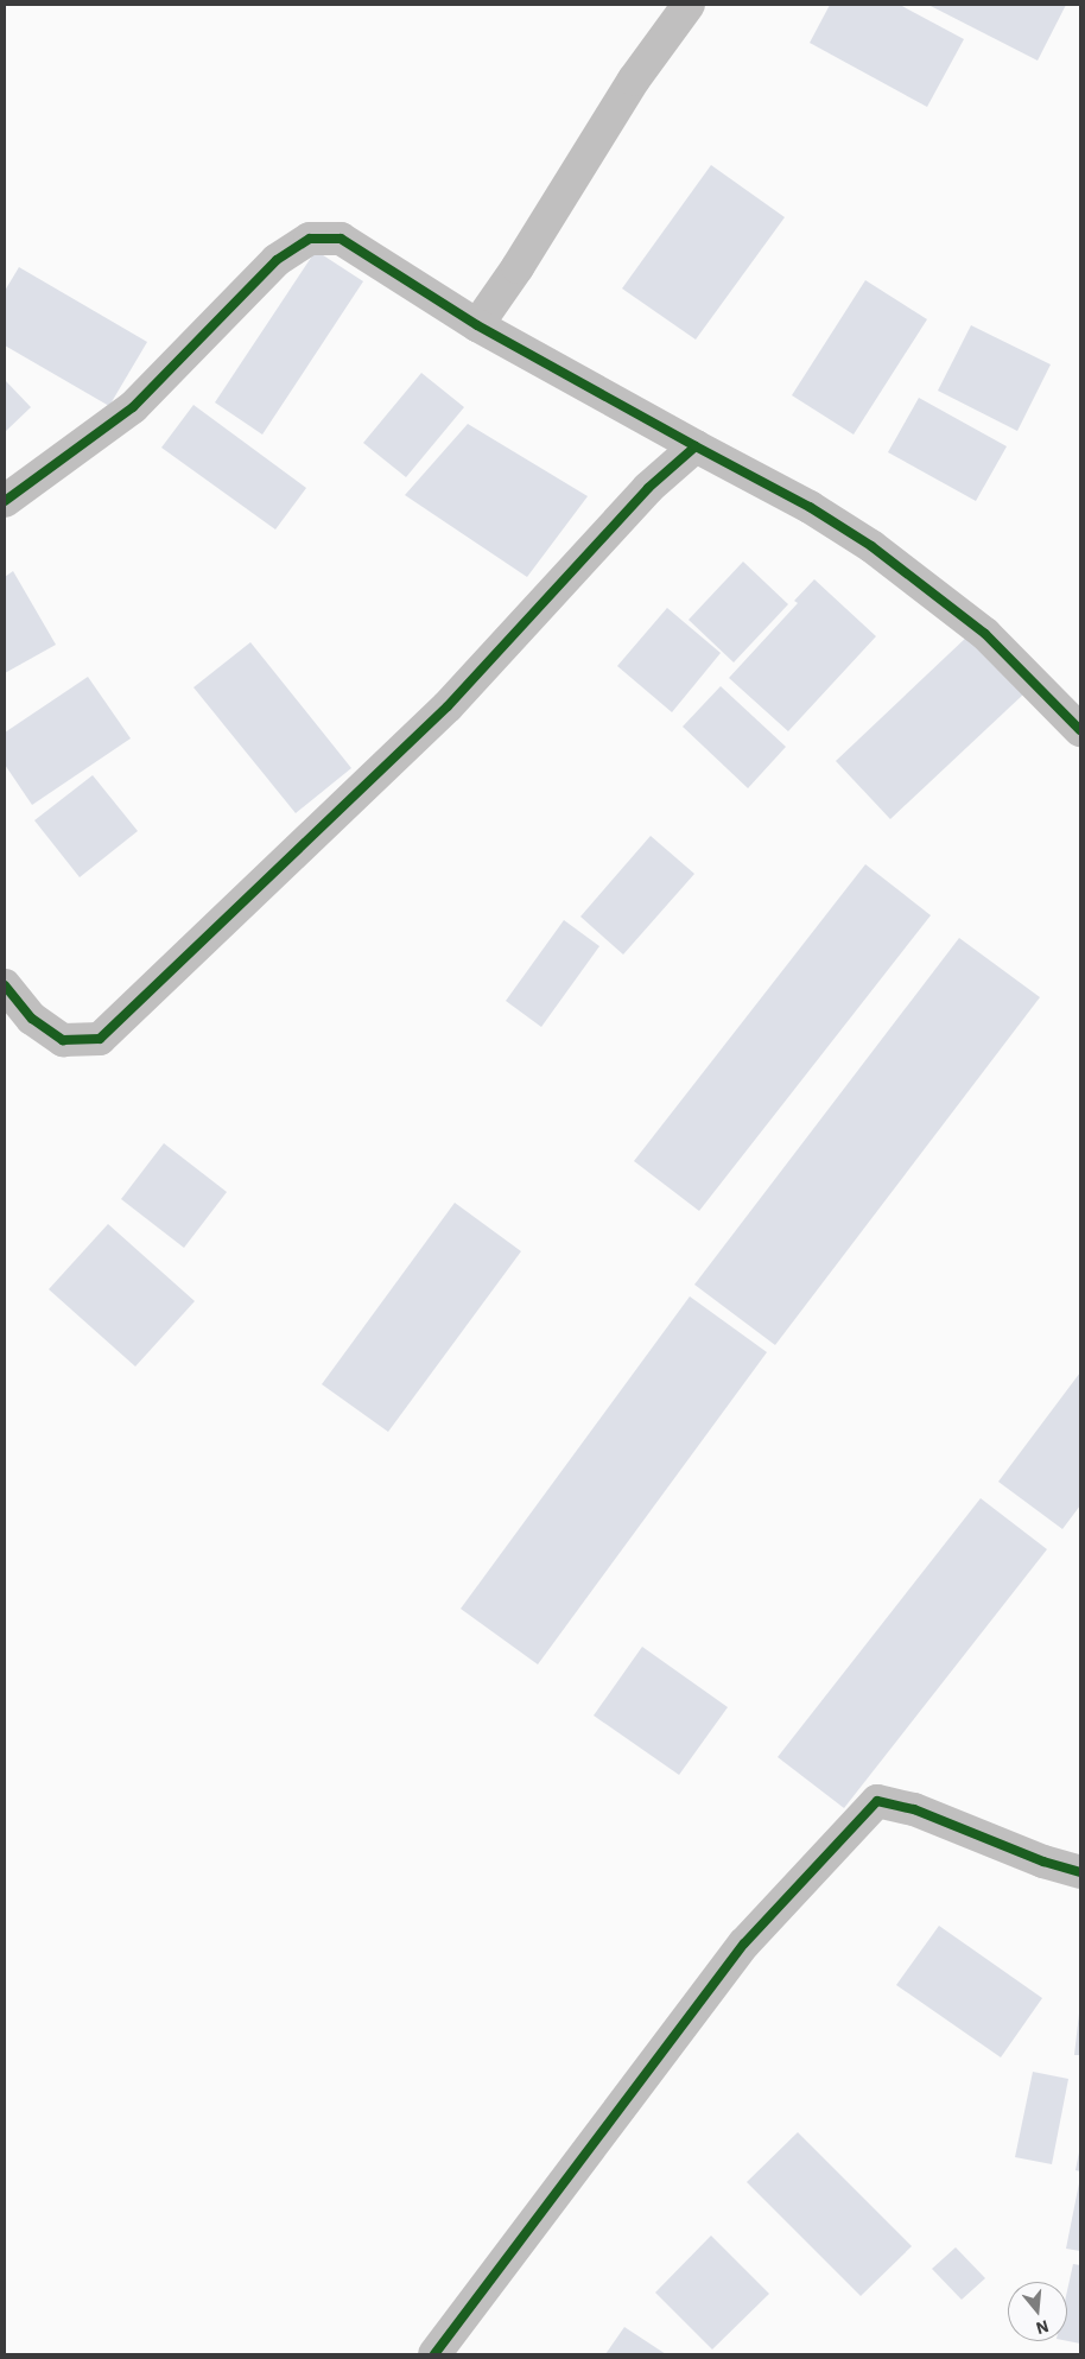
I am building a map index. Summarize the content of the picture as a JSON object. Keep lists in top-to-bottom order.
{
  "north": "bottom"
}
